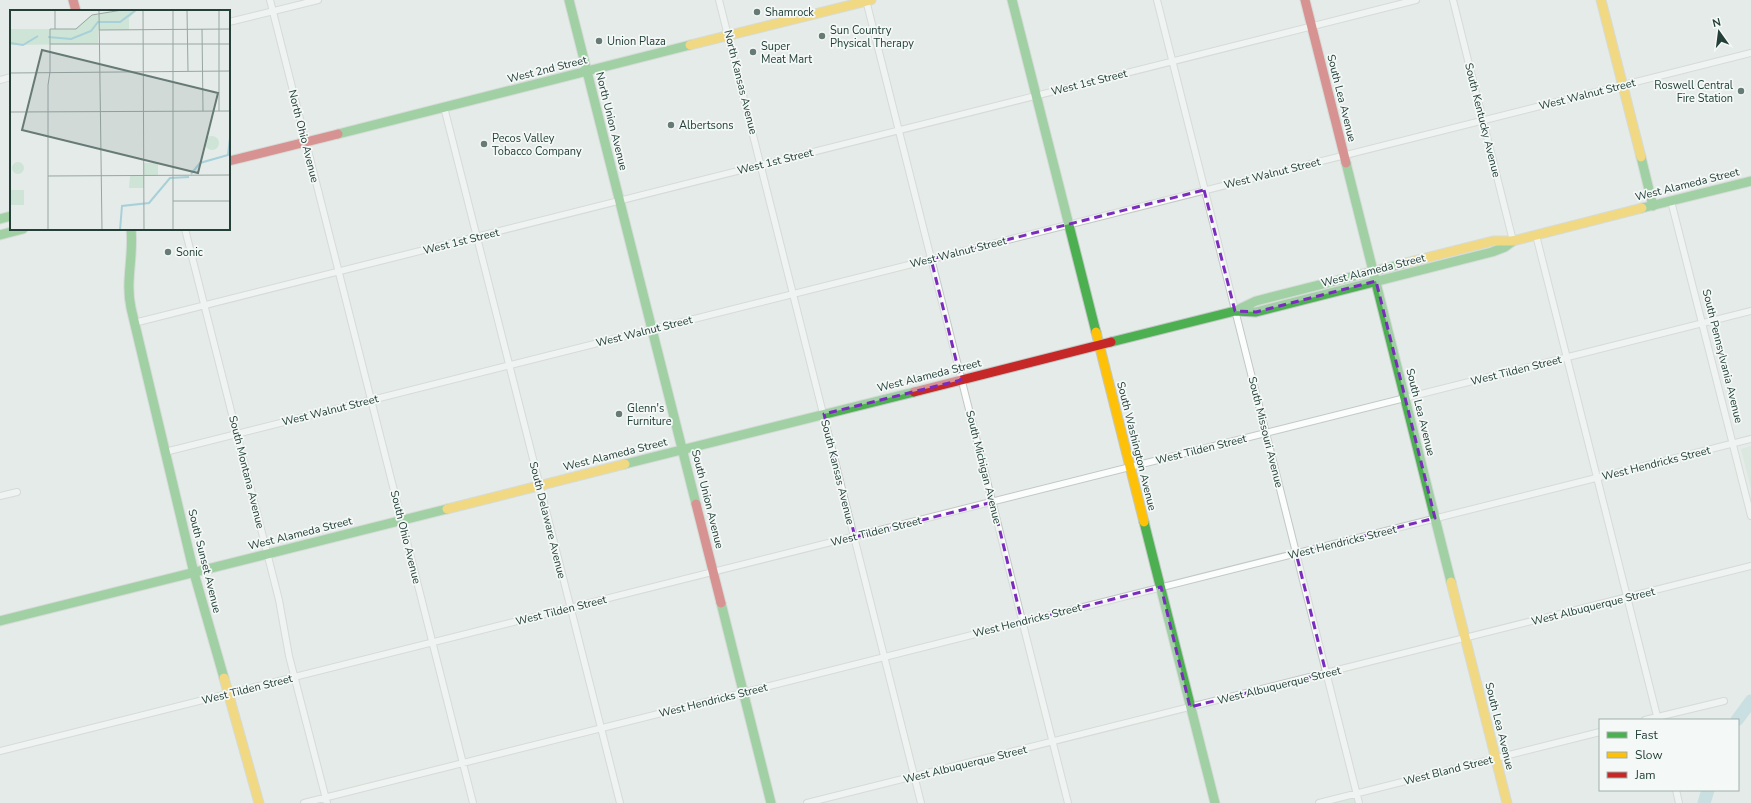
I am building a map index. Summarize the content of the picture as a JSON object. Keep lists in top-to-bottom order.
{
  "streets": {
    "street": [
      "West 2nd Street",
      "North Kansas Avenue",
      "West 1st Street",
      "West Walnut Street",
      "South Lea Avenue",
      "South Kentucky Avenue",
      "North Union Avenue",
      "North Ohio Avenue",
      "West Alameda Street",
      "South Pennsylvania Avenue",
      "West Tilden Street",
      "South Missouri Avenue",
      "South Washington Avenue",
      "West Hendricks Street",
      "South Michigan Avenue",
      "South Montana Avenue",
      "South Kansas Avenue",
      "South Union Avenue",
      "South Delaware Avenue",
      "South Ohio Avenue",
      "South Sunset Avenue",
      "West Albuquerque Street",
      "West Bland Street"
    ]
  },
  "crossings": [
    ["West 2nd Street", "North Kansas Avenue"],
    ["West 2nd Street", "North Union Avenue"],
    ["West 2nd Street", "North Ohio Avenue"],
    ["West 2nd Street", "South Michigan Avenue"],
    ["West 2nd Street", "South Delaware Avenue"],
    ["North Kansas Avenue", "West 1st Street"],
    ["North Kansas Avenue", "South Kansas Avenue"],
    ["West 1st Street", "South Lea Avenue"],
    ["West 1st Street", "North Union Avenue"],
    ["West 1st Street", "North Ohio Avenue"],
    ["West 1st Street", "South Missouri Avenue"],
    ["West 1st Street", "South Washington Avenue"],
    ["West 1st Street", "South Michigan Avenue"],
    ["West 1st Street", "South Montana Avenue"],
    ["West 1st Street", "South Kansas Avenue"],
    ["West 1st Street", "South Union Avenue"],
    ["West 1st Street", "South Delaware Avenue"],
    ["West 1st Street", "South Ohio Avenue"],
    ["West 1st Street", "South Sunset Avenue"],
    ["West Walnut Street", "South Lea Avenue"],
    ["West Walnut Street", "South Kentucky Avenue"],
    ["West Walnut Street", "South Missouri Avenue"],
    ["West Walnut Street", "South Washington Avenue"],
    ["West Walnut Street", "South Michigan Avenue"],
    ["West Walnut Street", "South Montana Avenue"],
    ["West Walnut Street", "South Kansas Avenue"],
    ["West Walnut Street", "South Union Avenue"],
    ["West Walnut Street", "South Delaware Avenue"],
    ["West Walnut Street", "South Ohio Avenue"],
    ["West Walnut Street", "South Sunset Avenue"],
    ["South Lea Avenue", "West Alameda Street"],
    ["South Lea Avenue", "West Tilden Street"],
    ["South Lea Avenue", "West Hendricks Street"],
    ["South Lea Avenue", "West Albuquerque Street"],
    ["South Lea Avenue", "West Bland Street"],
    ["South Kentucky Avenue", "West Alameda Street"],
    ["North Union Avenue", "South Union Avenue"],
    ["North Ohio Avenue", "South Ohio Avenue"],
    ["West Alameda Street", "South Pennsylvania Avenue"],
    ["West Alameda Street", "South Missouri Avenue"],
    ["West Alameda Street", "South Washington Avenue"],
    ["West Alameda Street", "South Michigan Avenue"],
    ["West Alameda Street", "South Montana Avenue"],
    ["West Alameda Street", "South Kansas Avenue"],
    ["West Alameda Street", "South Union Avenue"],
    ["West Alameda Street", "South Delaware Avenue"],
    ["West Alameda Street", "South Ohio Avenue"],
    ["West Alameda Street", "South Sunset Avenue"],
    ["South Pennsylvania Avenue", "West Tilden Street"],
    ["South Pennsylvania Avenue", "West Hendricks Street"],
    ["West Tilden Street", "South Missouri Avenue"],
    ["West Tilden Street", "South Washington Avenue"],
    ["West Tilden Street", "South Michigan Avenue"],
    ["West Tilden Street", "South Montana Avenue"],
    ["West Tilden Street", "South Kansas Avenue"],
    ["West Tilden Street", "South Union Avenue"],
    ["West Tilden Street", "South Delaware Avenue"],
    ["West Tilden Street", "South Ohio Avenue"],
    ["West Tilden Street", "South Sunset Avenue"],
    ["South Missouri Avenue", "West Hendricks Street"],
    ["South Missouri Avenue", "West Albuquerque Street"],
    ["South Missouri Avenue", "West Bland Street"],
    ["South Washington Avenue", "West Hendricks Street"],
    ["South Washington Avenue", "West Albuquerque Street"],
    ["West Hendricks Street", "South Michigan Avenue"],
    ["West Hendricks Street", "South Montana Avenue"],
    ["West Hendricks Street", "South Kansas Avenue"],
    ["West Hendricks Street", "South Union Avenue"],
    ["West Hendricks Street", "South Delaware Avenue"],
    ["West Hendricks Street", "South Ohio Avenue"],
    ["South Michigan Avenue", "West Albuquerque Street"],
    ["South Kansas Avenue", "West Albuquerque Street"]
  ],
  "places": [
    "Shamrock",
    "Sun Country Physical Therapy",
    "Union Plaza",
    "Super Meat Mart",
    "Roswell Central Fire Station",
    "Albertsons",
    "Pecos Valley Tobacco Company",
    "Sonic",
    "Glenn's Furniture"
  ],
  "legend": ["Fast", "Slow", "Jam"],
  "north": "top"
}
